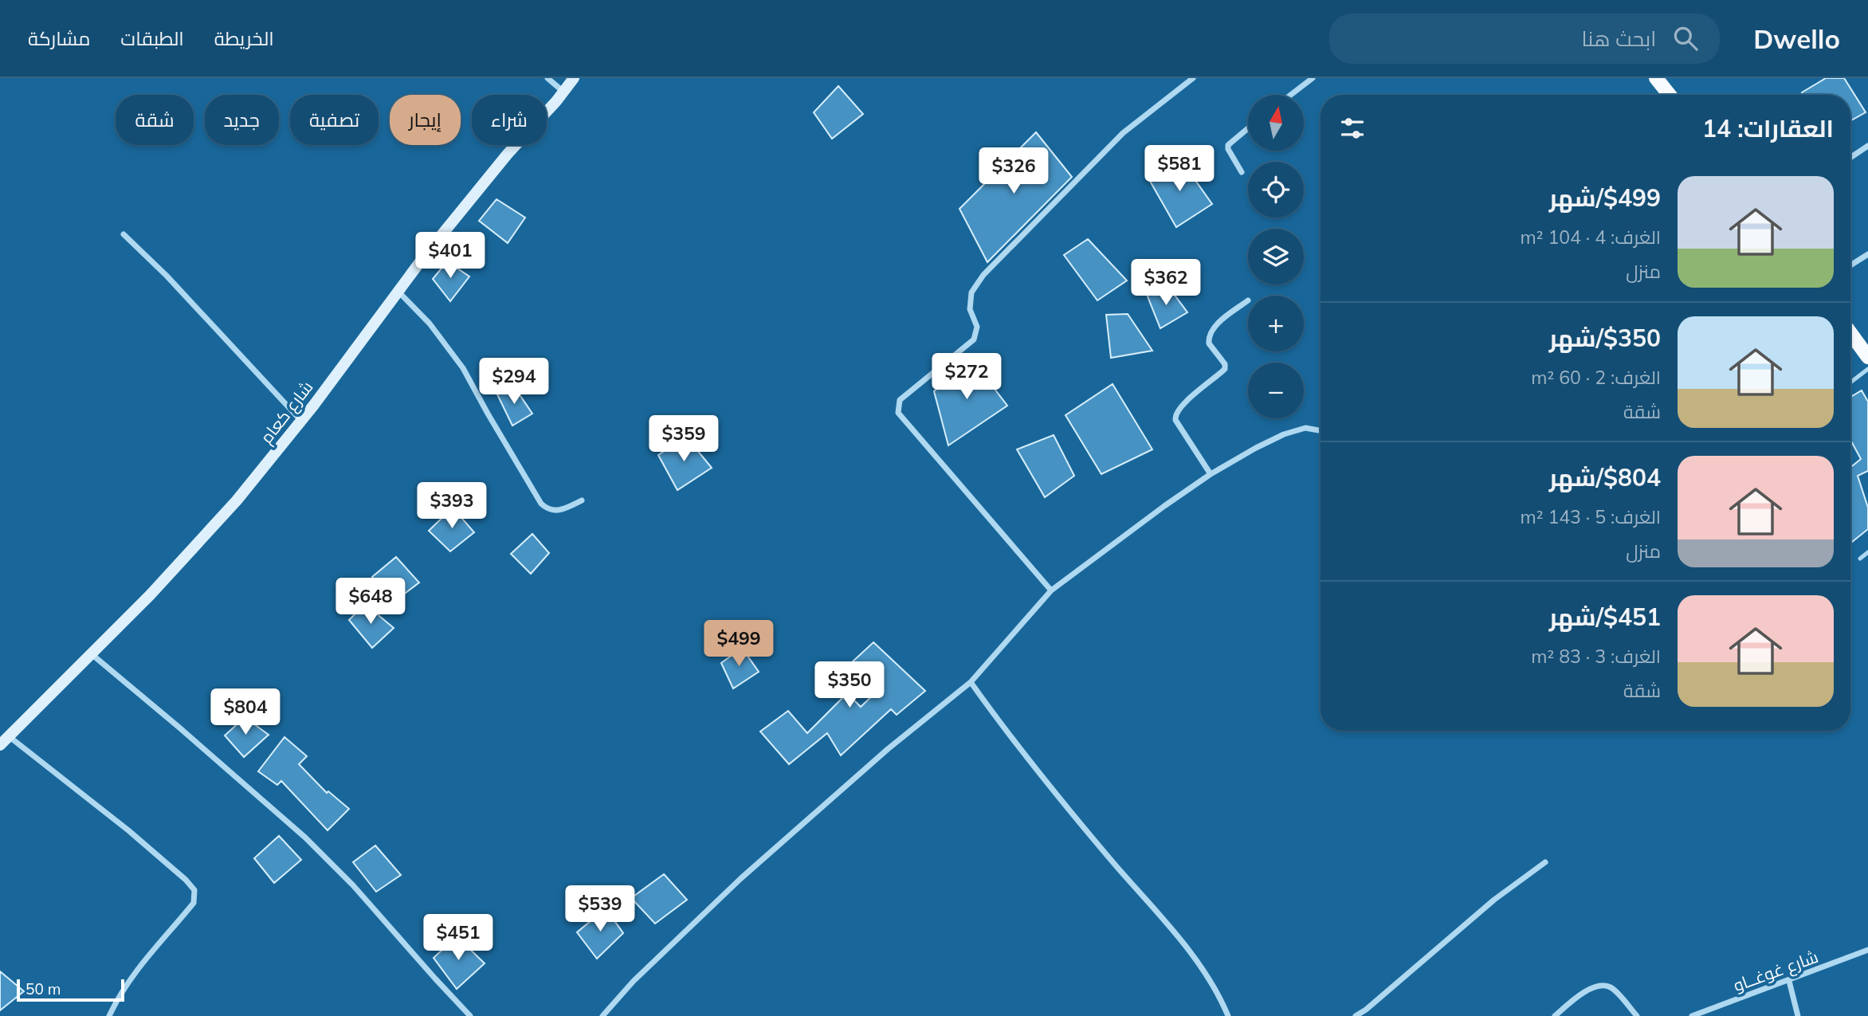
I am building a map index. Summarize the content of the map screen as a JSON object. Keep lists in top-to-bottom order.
{
  "streets": {
    "street": ["شارع كعام", "شارع غوغــاو"]
  },
  "scale_bar": "50 m",
  "north": "top",
  "page": {
    "header": "Dwello",
    "search": "ابحث هنا",
    "nav": ["الخريطة", "الطبقات", "مشاركة"],
    "map_buttons": ["+", "−"],
    "chip": [
      "شراء",
      "إيجار",
      "تصفية",
      "جديد",
      "شقة"
    ],
    "heading": "العقارات: 14",
    "price": [
      "$581",
      "$326",
      "$401",
      "$362",
      "$272",
      "$294",
      "$359",
      "$393",
      "$648",
      "$499",
      "$350",
      "$804",
      "$539",
      "$451"
    ],
    "list": [
      {
        "name": "$499/شهر",
        "note": "الغرف: 4 · 104 m² · منزل"
      },
      {
        "name": "$350/شهر",
        "note": "الغرف: 2 · 60 m² · شقة"
      },
      {
        "name": "$804/شهر",
        "note": "الغرف: 5 · 143 m² · منزل"
      },
      {
        "name": "$451/شهر",
        "note": "الغرف: 3 · 83 m² · شقة"
      }
    ],
    "scale": "50 m"
  }
}
